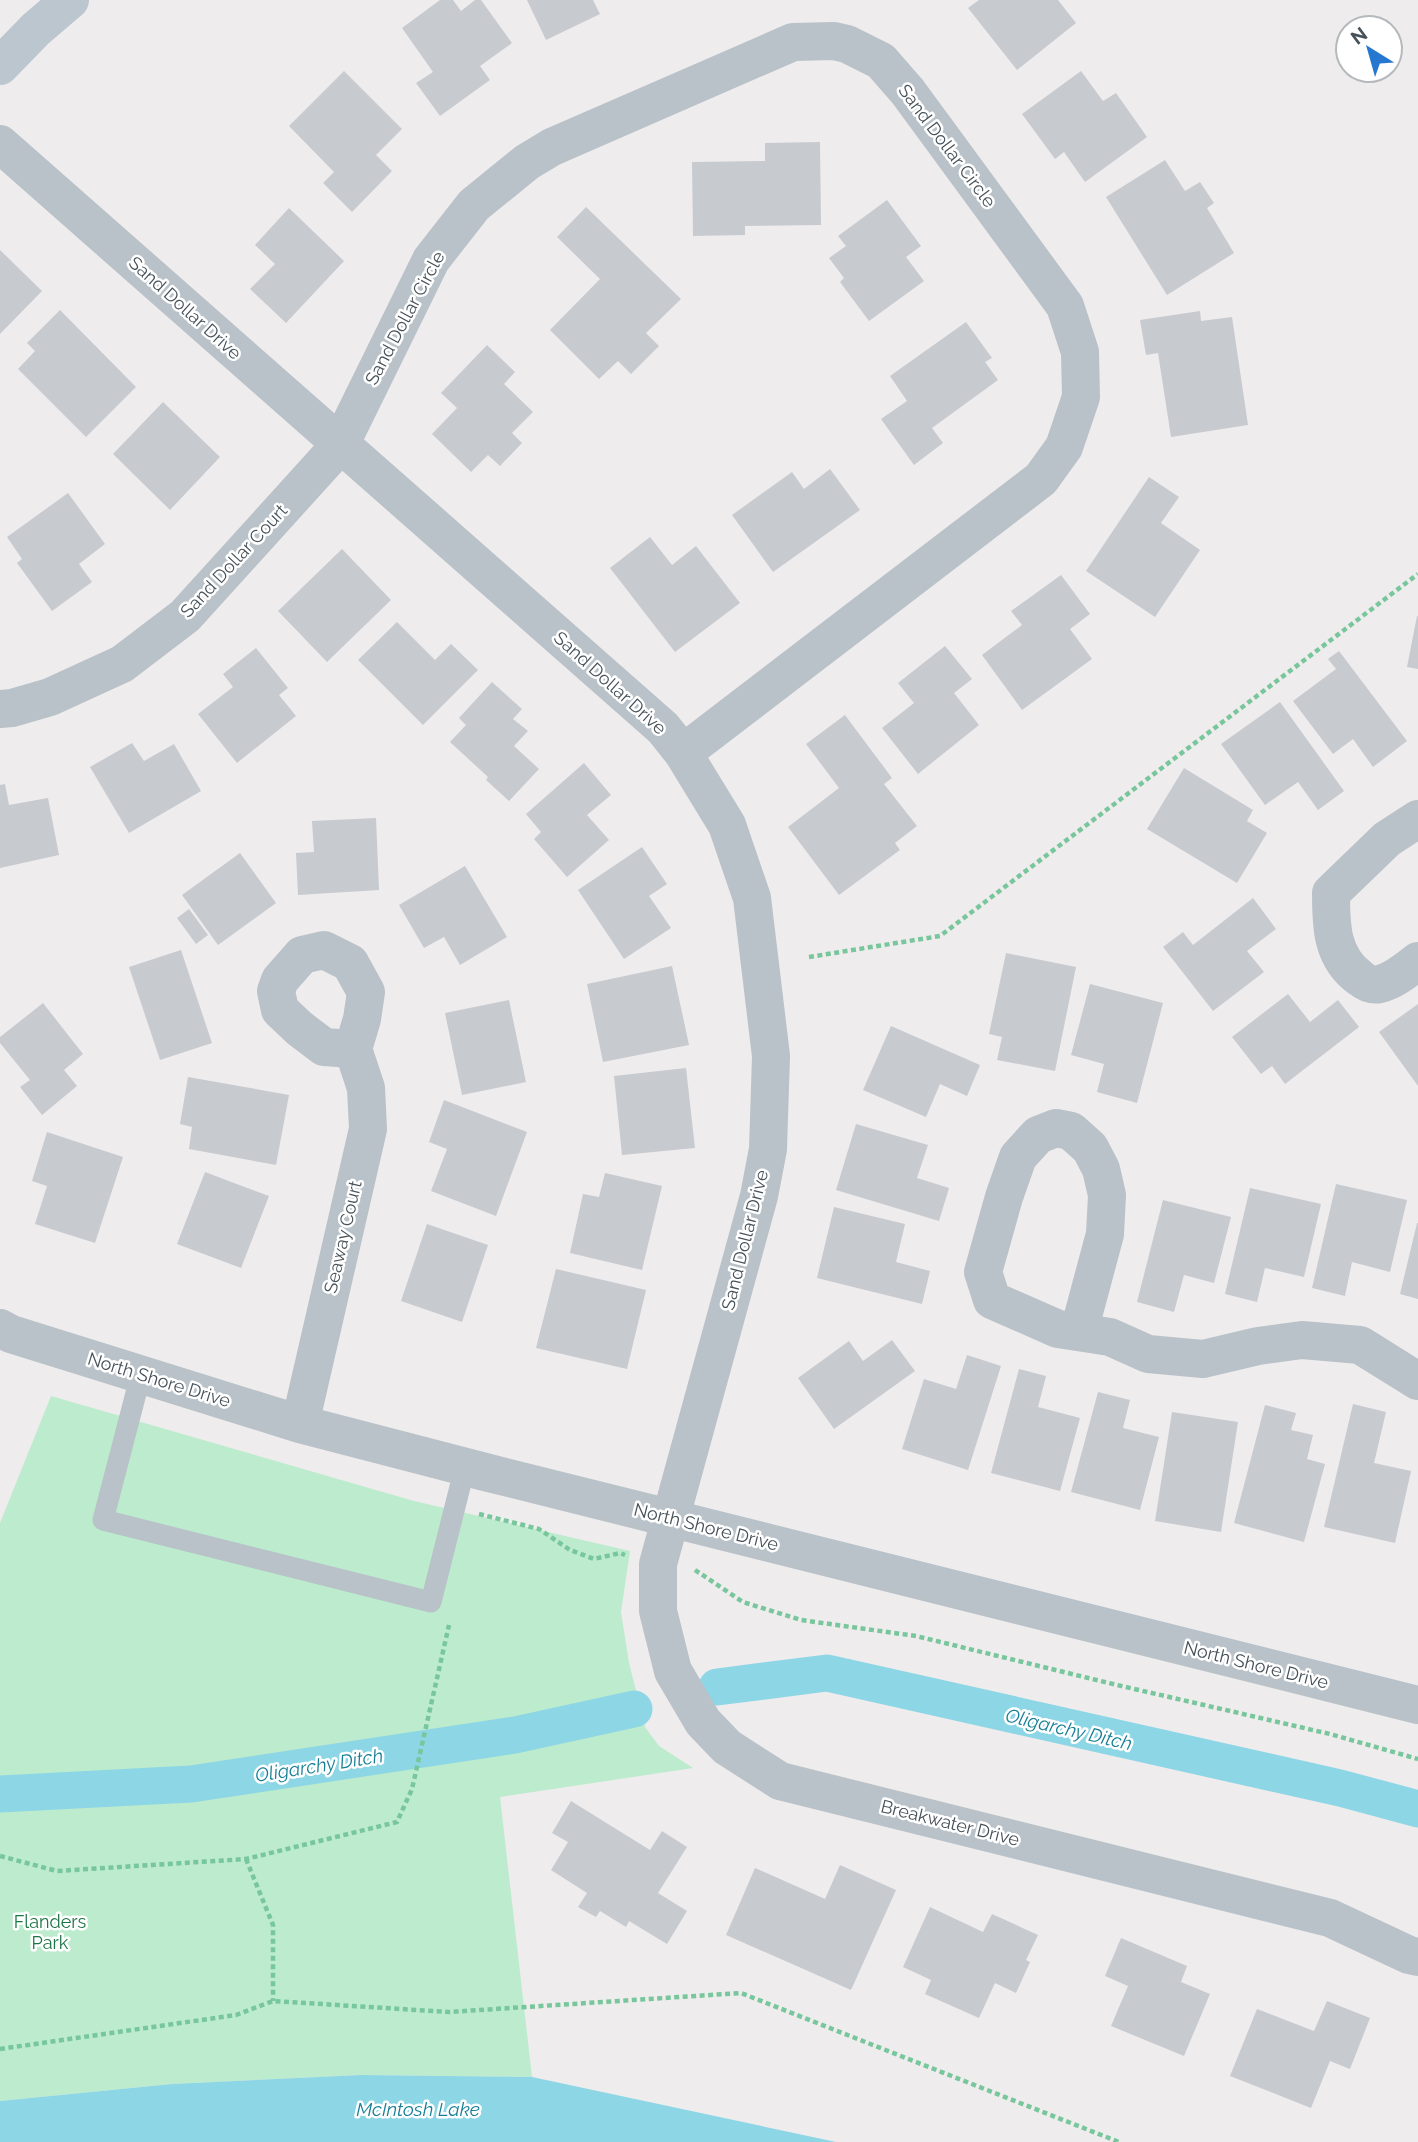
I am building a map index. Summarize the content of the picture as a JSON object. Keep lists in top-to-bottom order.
{
  "streets": {
    "street": [
      "Sand Dollar Circle",
      "Sand Dollar Drive",
      "Sand Dollar Court",
      "Seaway Court",
      "North Shore Drive",
      "Breakwater Drive"
    ]
  },
  "crossings": [
    ["Sand Dollar Circle", "Sand Dollar Drive"],
    ["Sand Dollar Circle", "Sand Dollar Court"],
    ["Sand Dollar Drive", "Sand Dollar Court"],
    ["Sand Dollar Drive", "North Shore Drive"],
    ["Sand Dollar Drive", "Breakwater Drive"],
    ["Seaway Court", "North Shore Drive"],
    ["North Shore Drive", "Breakwater Drive"]
  ],
  "water": ["Oligarchy Ditch", "McIntosh Lake"],
  "parks": ["Flanders Park"],
  "north": "top left"
}
